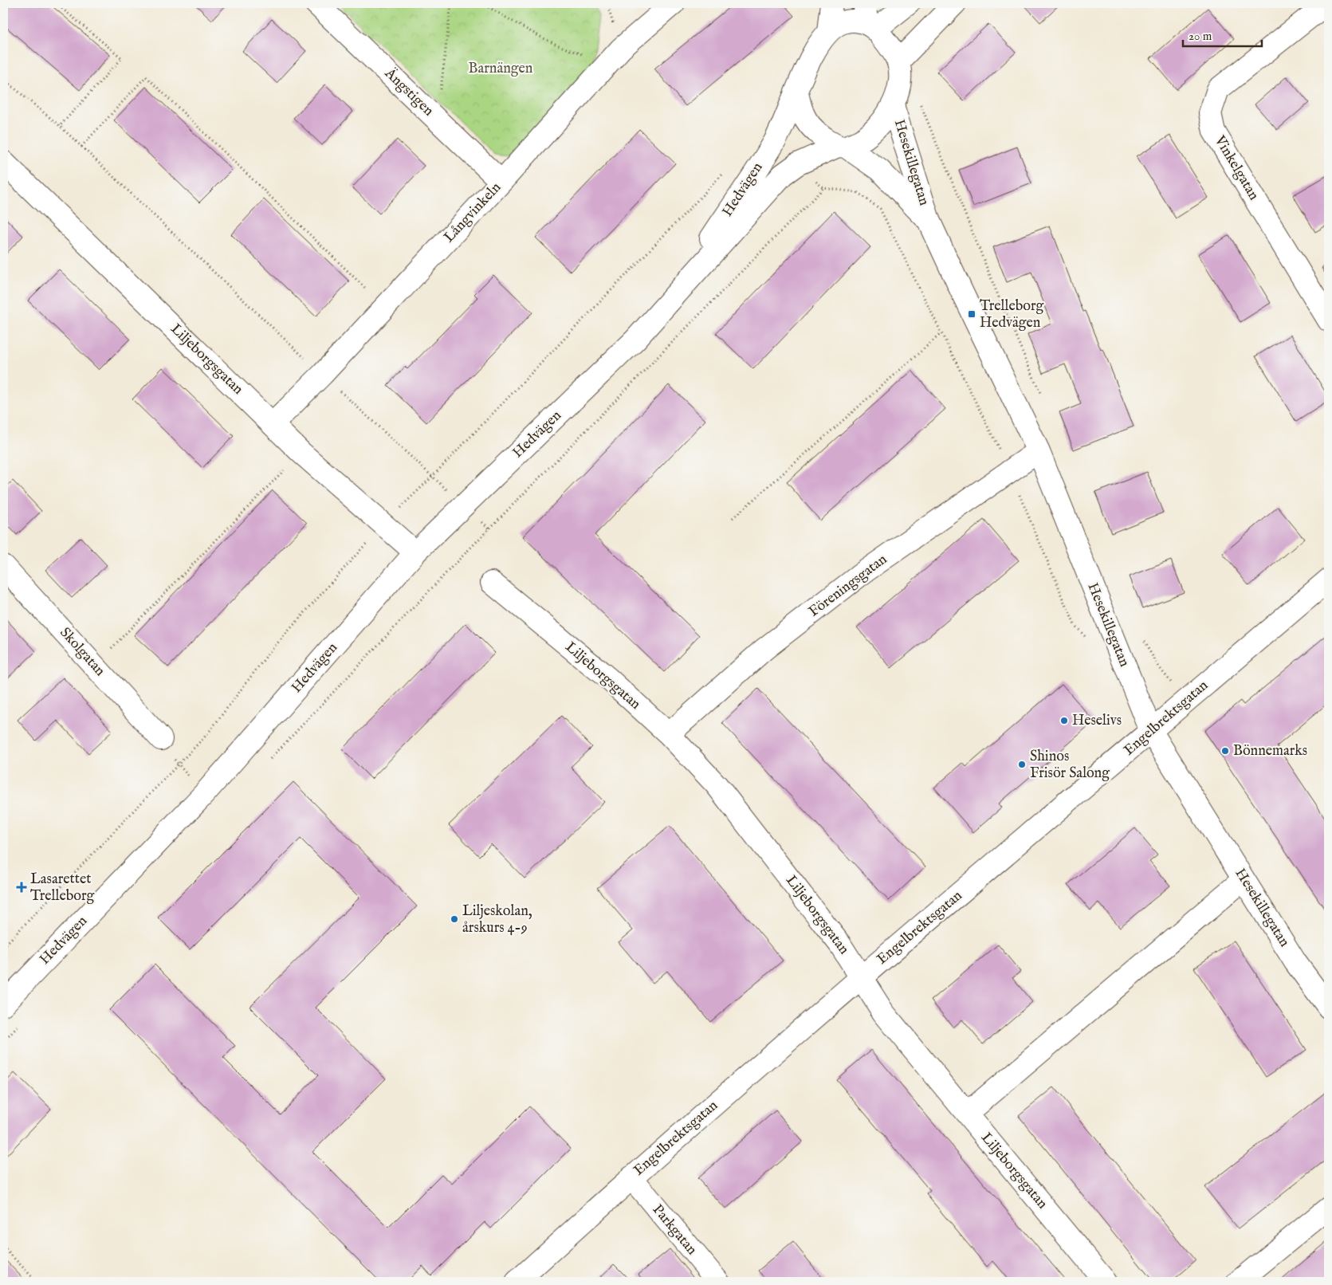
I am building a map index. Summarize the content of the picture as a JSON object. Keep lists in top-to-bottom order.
{
  "streets": {
    "street": [
      "Ängstigen",
      "Hesekillegatan",
      "Vinkelgatan",
      "Hedvägen",
      "Långvinkeln",
      "Liljeborgsgatan",
      "Föreningsgatan",
      "Skolgatan",
      "Engelbrektsgatan",
      "Parkgatan"
    ]
  },
  "crossings": [
    ["Ängstigen", "Långvinkeln"],
    ["Hesekillegatan", "Hedvägen"],
    ["Hesekillegatan", "Föreningsgatan"],
    ["Hesekillegatan", "Engelbrektsgatan"],
    ["Hedvägen", "Liljeborgsgatan"],
    ["Långvinkeln", "Liljeborgsgatan"],
    ["Liljeborgsgatan", "Föreningsgatan"],
    ["Liljeborgsgatan", "Engelbrektsgatan"],
    ["Engelbrektsgatan", "Parkgatan"]
  ],
  "parks": ["Barnängen"],
  "places": {
    "transit": ["Trelleborg Hedvägen"],
    "other": [
      "Heselivs",
      "Bönnemarks",
      "Shinos Frisör Salong",
      "Liljeskolan, årskurs 4-9"
    ],
    "health": ["Lasarettet Trelleborg"]
  },
  "scale_bar": "20 m"
}
